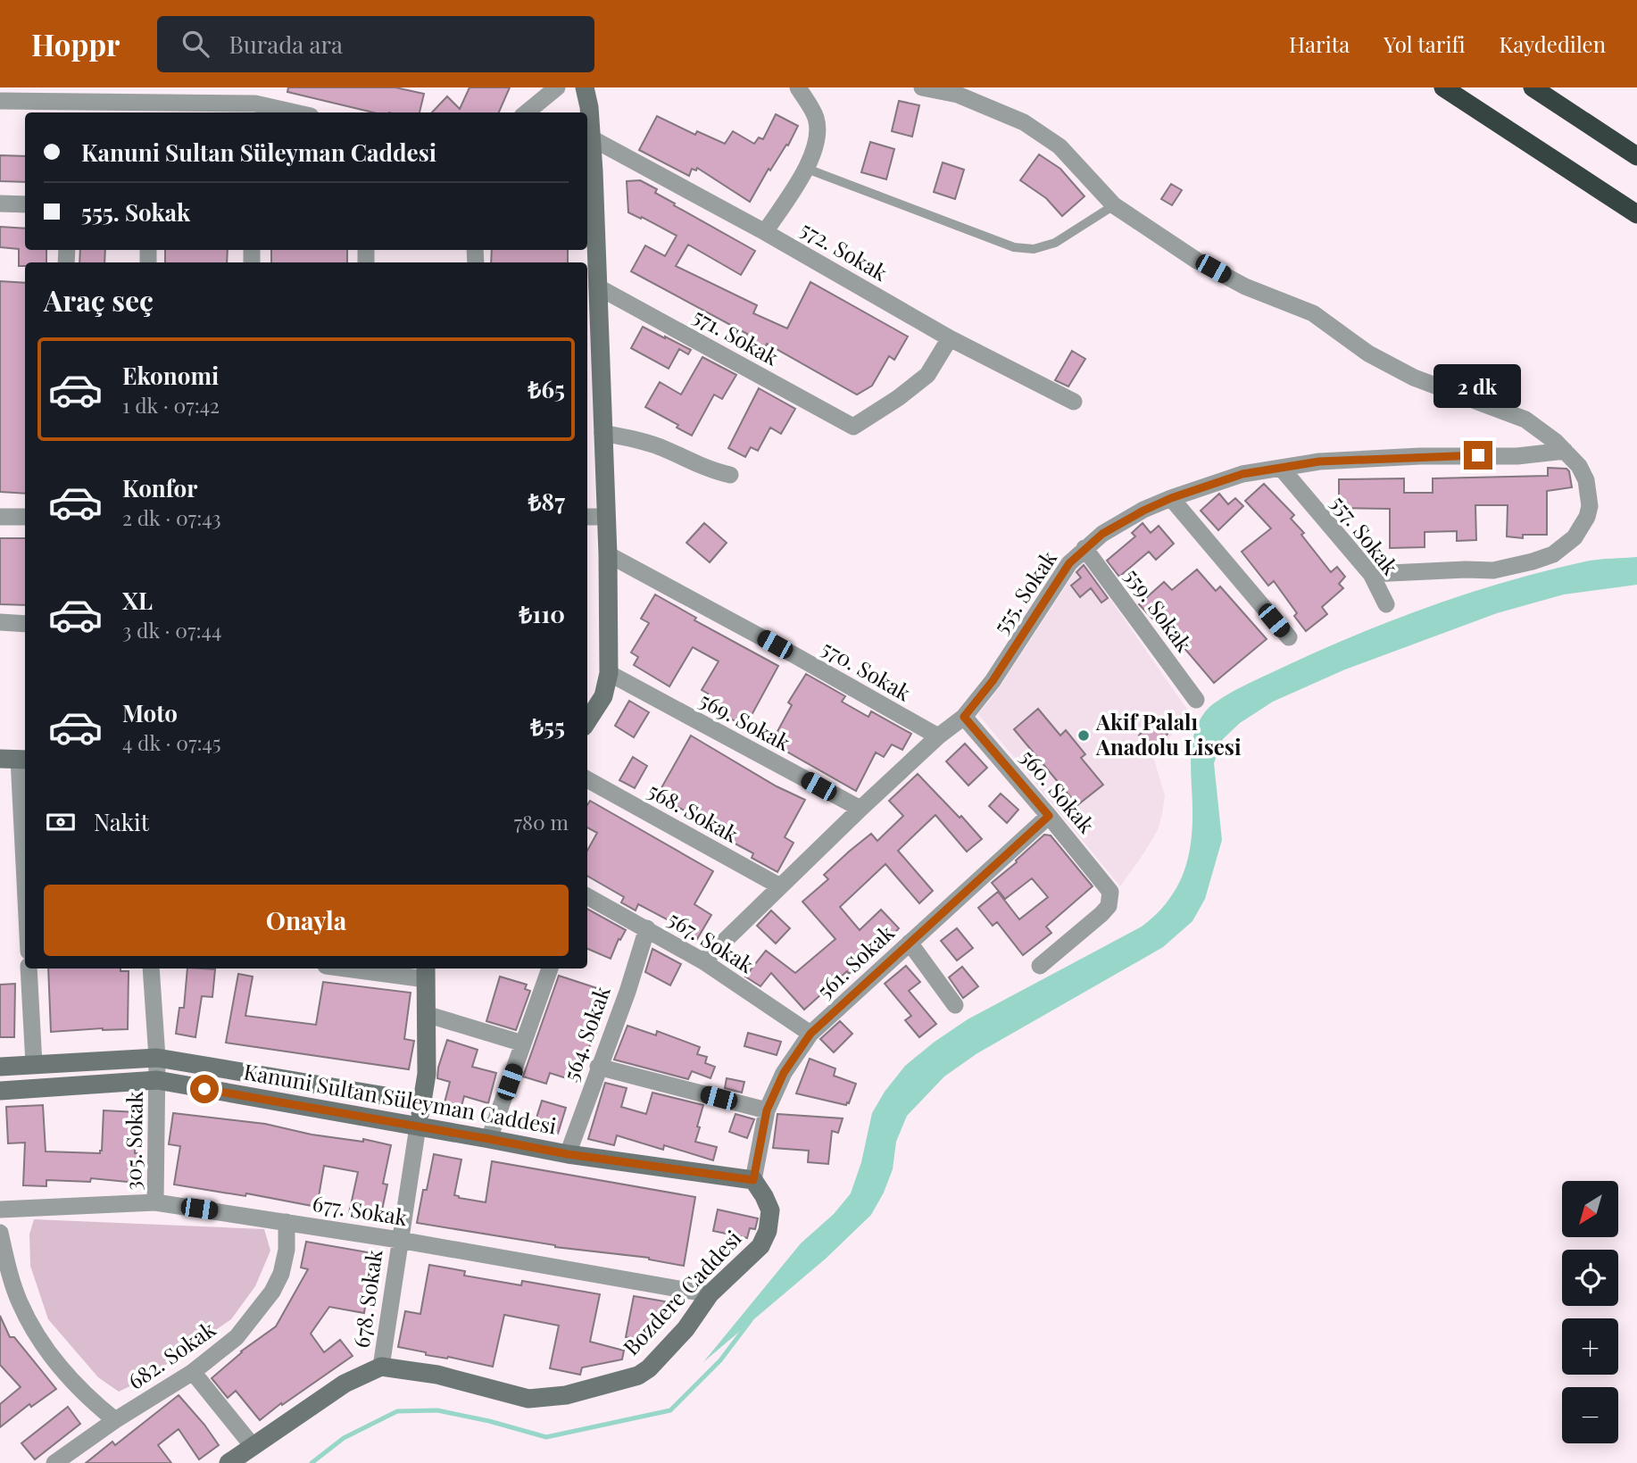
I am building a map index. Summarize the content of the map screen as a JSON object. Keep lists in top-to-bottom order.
{
  "streets": {
    "street": [
      "572. Sokak",
      "571. Sokak",
      "557. Sokak",
      "555. Sokak",
      "559. Sokak",
      "570. Sokak",
      "569. Sokak",
      "560. Sokak",
      "568. Sokak",
      "567. Sokak",
      "561. Sokak",
      "564. Sokak",
      "Kanuni Sultan Süleyman Caddesi",
      "305. Sokak",
      "677. Sokak",
      "Bozdere Caddesi",
      "678. Sokak",
      "682. Sokak"
    ]
  },
  "crossings": [
    ["572. Sokak", "571. Sokak"],
    ["557. Sokak", "555. Sokak"],
    ["555. Sokak", "559. Sokak"],
    ["555. Sokak", "570. Sokak"],
    ["555. Sokak", "569. Sokak"],
    ["555. Sokak", "560. Sokak"],
    ["555. Sokak", "568. Sokak"],
    ["555. Sokak", "567. Sokak"],
    ["560. Sokak", "561. Sokak"],
    ["567. Sokak", "561. Sokak"],
    ["567. Sokak", "564. Sokak"],
    ["561. Sokak", "Kanuni Sultan Süleyman Caddesi"],
    ["561. Sokak", "Bozdere Caddesi"],
    ["564. Sokak", "Kanuni Sultan Süleyman Caddesi"],
    ["Kanuni Sultan Süleyman Caddesi", "305. Sokak"],
    ["Kanuni Sultan Süleyman Caddesi", "Bozdere Caddesi"],
    ["Kanuni Sultan Süleyman Caddesi", "678. Sokak"],
    ["305. Sokak", "677. Sokak"],
    ["677. Sokak", "Bozdere Caddesi"],
    ["677. Sokak", "678. Sokak"],
    ["677. Sokak", "682. Sokak"],
    ["Bozdere Caddesi", "678. Sokak"]
  ],
  "places": ["Akif Palalı Anadolu Lisesi"],
  "north": "bottom left",
  "page": {
    "header": "Hoppr",
    "search": "Burada ara",
    "nav": ["Harita", "Yol tarifi", "Kaydedilen"],
    "banner": ["Kanuni Sultan Süleyman Caddesi", "555. Sokak"],
    "heading": "Araç seç",
    "list": [
      {
        "name": "Ekonomi",
        "note": "1 dk · 07:42",
        "value": "₺65"
      },
      {
        "name": "Konfor",
        "note": "2 dk · 07:43",
        "value": "₺87"
      },
      {
        "name": "XL",
        "note": "3 dk · 07:44",
        "value": "₺110"
      },
      {
        "name": "Moto",
        "note": "4 dk · 07:45",
        "value": "₺55"
      }
    ],
    "bubble": "2 dk",
    "pay": ["Nakit", "780 m"],
    "buttons": "Onayla",
    "map_buttons": ["+", "−"]
  }
}
